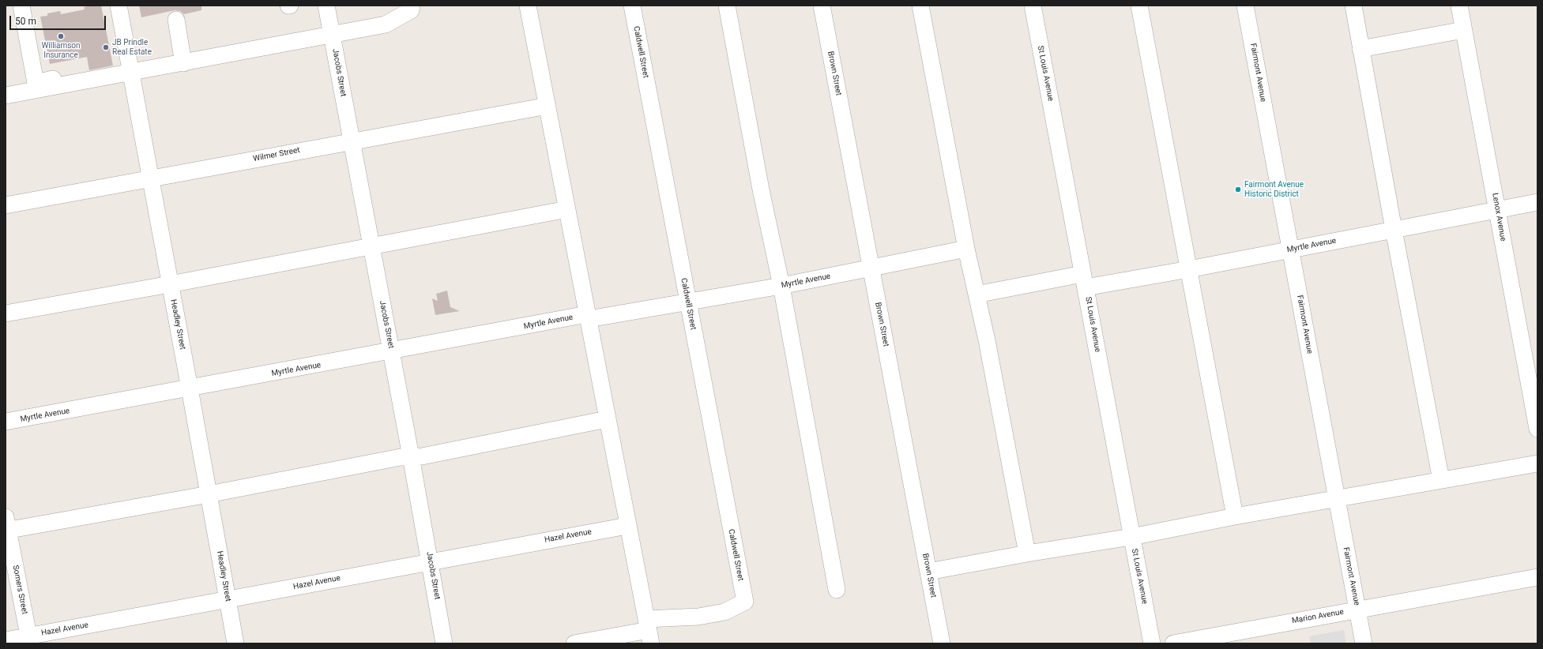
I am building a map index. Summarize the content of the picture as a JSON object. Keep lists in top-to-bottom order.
{
  "streets": {
    "street": [
      "Caldwell Street",
      "Jacobs Street",
      "Fairmont Avenue",
      "Brown Street",
      "St Louis Avenue",
      "Wilmer Street",
      "Lenox Avenue",
      "Myrtle Avenue",
      "Headley Street",
      "Hazel Avenue",
      "Somers Street",
      "Marion Avenue"
    ]
  },
  "crossings": [
    ["Caldwell Street", "Myrtle Avenue"],
    ["Jacobs Street", "Wilmer Street"],
    ["Jacobs Street", "Myrtle Avenue"],
    ["Jacobs Street", "Hazel Avenue"],
    ["Fairmont Avenue", "Myrtle Avenue"],
    ["Fairmont Avenue", "Marion Avenue"],
    ["Brown Street", "Myrtle Avenue"],
    ["St Louis Avenue", "Myrtle Avenue"],
    ["Wilmer Street", "Headley Street"],
    ["Lenox Avenue", "Myrtle Avenue"],
    ["Myrtle Avenue", "Headley Street"],
    ["Headley Street", "Hazel Avenue"],
    ["Hazel Avenue", "Somers Street"]
  ],
  "places": ["Williamson Insurance", "JB Prindle Real Estate", "Fairmont Avenue Historic District"],
  "scale_bar": "50 m"
}
